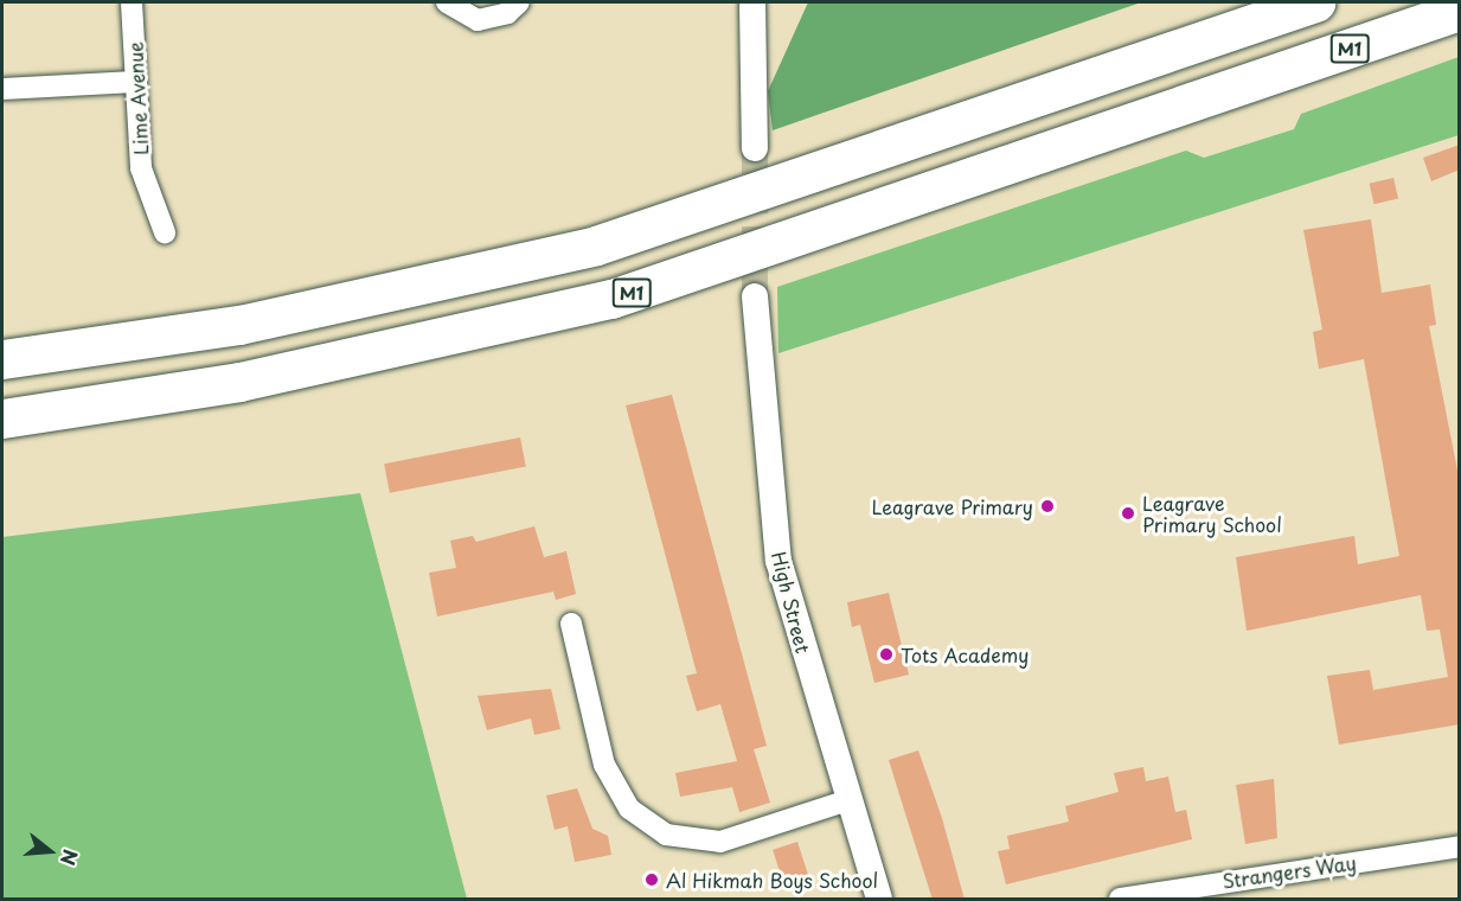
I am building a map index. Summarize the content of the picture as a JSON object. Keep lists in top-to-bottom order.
{
  "streets": {
    "highway": ["M1"],
    "street": ["Lime Avenue", "High Street", "Strangers Way"]
  },
  "places": [
    "Leagrave Primary",
    "Leagrave Primary School",
    "Tots Academy",
    "Al Hikmah Boys School"
  ],
  "north": "right"
}
